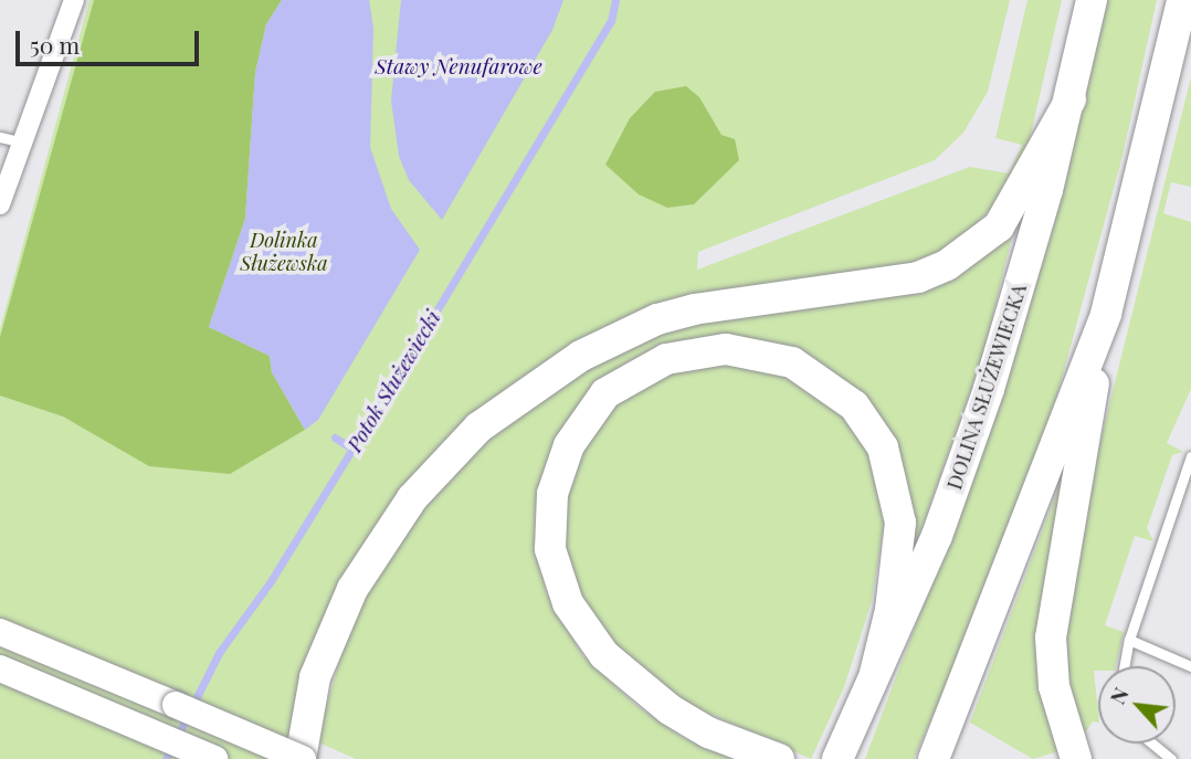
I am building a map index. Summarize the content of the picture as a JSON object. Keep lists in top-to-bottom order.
{
  "streets": {
    "main road": ["DOLINA SŁUŻEWIECKA"]
  },
  "water": ["Stawy Nenufarowe", "Potok Służewiecki"],
  "parks": ["Dolinka Służewska"],
  "scale_bar": "50 m",
  "north": "top left"
}
